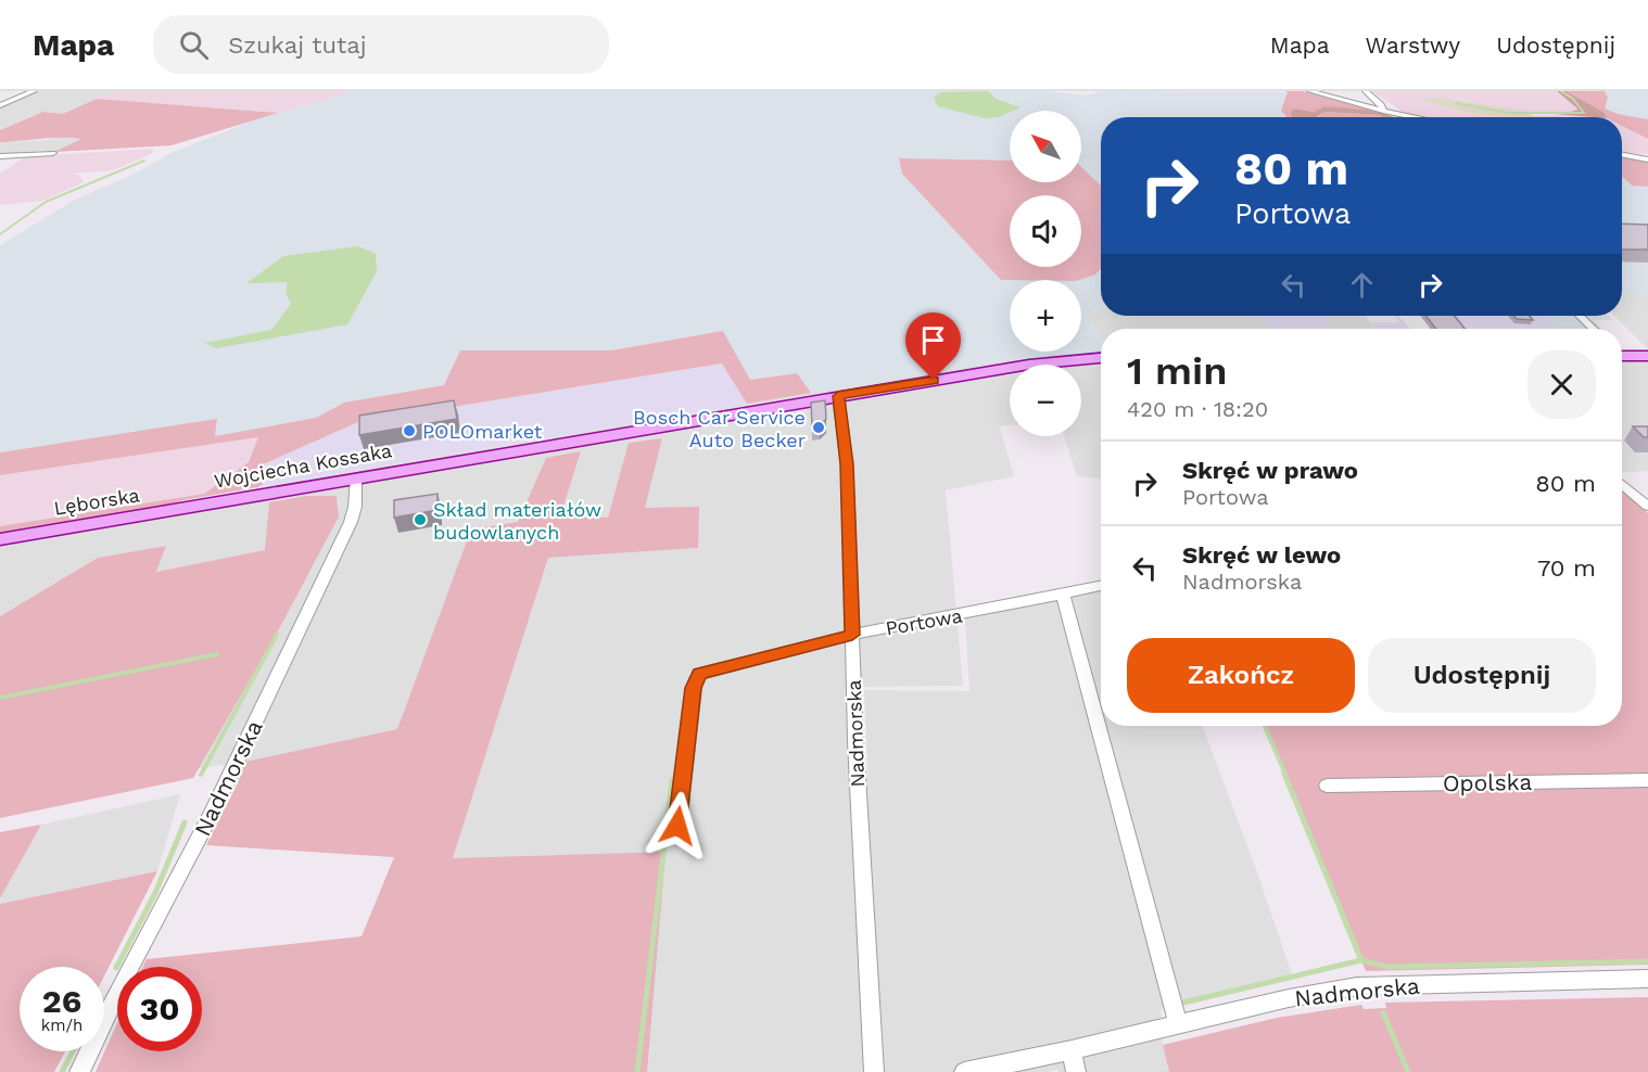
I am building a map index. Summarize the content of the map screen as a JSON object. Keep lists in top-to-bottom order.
{
  "streets": {
    "main road": ["Wojciecha Kossaka", "Lęborska"],
    "street": ["Portowa", "Nadmorska", "Opolska"]
  },
  "crossings": [
    ["Wojciecha Kossaka", "Lęborska"],
    ["Wojciecha Kossaka", "Nadmorska"],
    ["Portowa", "Nadmorska"]
  ],
  "places": ["Bosch Car Service Auto Becker", "POLOmarket", "Skład materiałów budowlanych"],
  "north": "top left",
  "page": {
    "header": "Mapa",
    "search": "Szukaj tutaj",
    "nav": ["Mapa", "Warstwy", "Udostępnij"],
    "map_buttons": ["+", "−"],
    "turn": ["80 m", "Portowa"],
    "heading": ["1 min", "420 m · 18:20"],
    "list": [
      {
        "name": "Skręć w prawo",
        "note": "Portowa",
        "value": "80 m"
      },
      {
        "name": "Skręć w lewo",
        "note": "Nadmorska",
        "value": "70 m"
      }
    ],
    "buttons": ["Zakończ", "Udostępnij"],
    "speed": "26 km/h",
    "limit": "30"
  }
}
